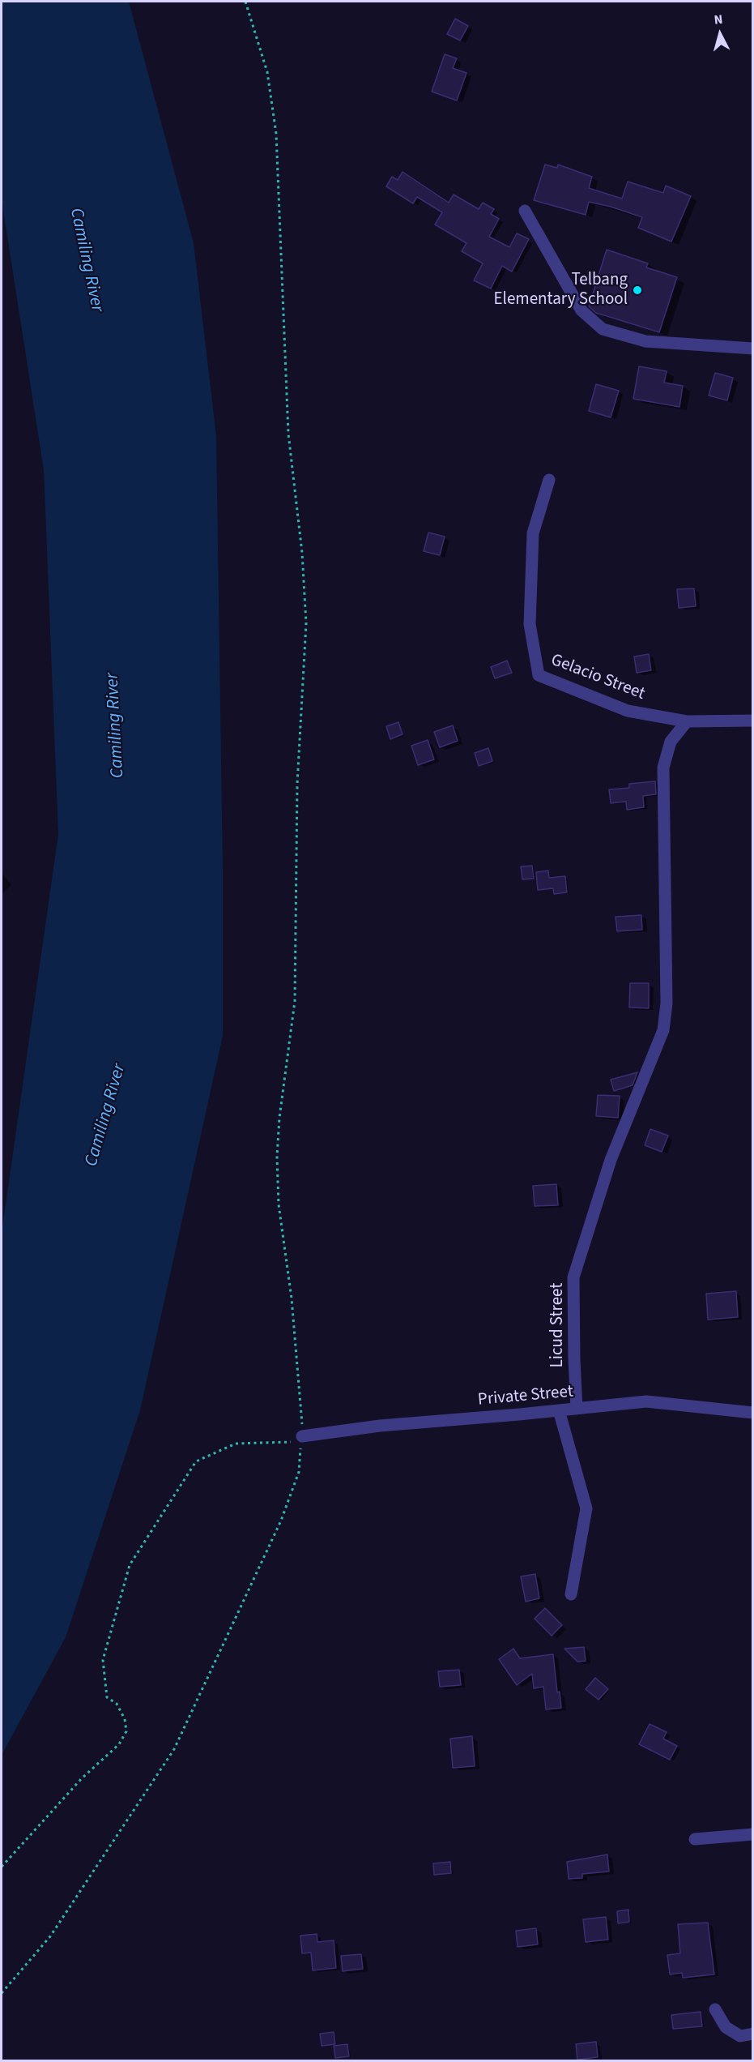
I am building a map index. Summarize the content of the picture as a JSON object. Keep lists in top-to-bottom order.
{
  "streets": {
    "street": ["Gelacio Street", "Licud Street", "Private Street"]
  },
  "crossings": [
    ["Gelacio Street", "Licud Street"],
    ["Licud Street", "Private Street"]
  ],
  "water": ["Camiling River"],
  "places": ["Telbang Elementary School"],
  "north": "top"
}
